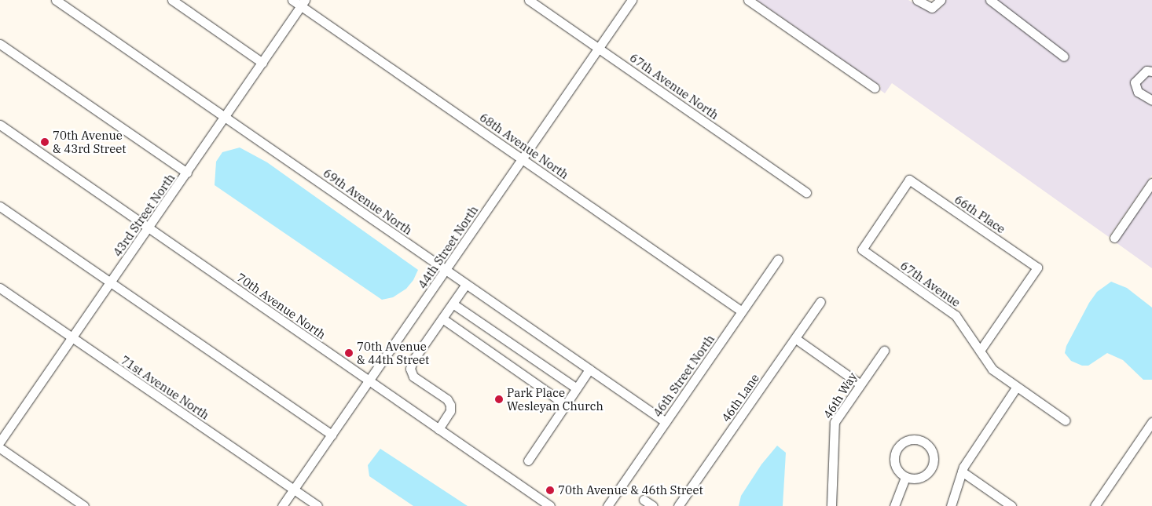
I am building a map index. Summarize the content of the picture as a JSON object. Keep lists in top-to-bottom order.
{
  "streets": {
    "street": [
      "67th Avenue North",
      "68th Avenue North",
      "69th Avenue North",
      "66th Place",
      "43rd Street North",
      "44th Street North",
      "67th Avenue",
      "70th Avenue North",
      "46th Street North",
      "71st Avenue North",
      "46th Way",
      "46th Lane"
    ]
  },
  "crossings": [
    ["67th Avenue North", "44th Street North"],
    ["68th Avenue North", "43rd Street North"],
    ["68th Avenue North", "44th Street North"],
    ["68th Avenue North", "46th Street North"],
    ["69th Avenue North", "43rd Street North"],
    ["69th Avenue North", "44th Street North"],
    ["69th Avenue North", "46th Street North"],
    ["66th Place", "67th Avenue"],
    ["43rd Street North", "70th Avenue North"],
    ["43rd Street North", "71st Avenue North"],
    ["44th Street North", "70th Avenue North"],
    ["44th Street North", "71st Avenue North"]
  ],
  "places": [
    "70th Avenue & 43rd Street",
    "70th Avenue & 44th Street",
    "Park Place Wesleyan Church",
    "70th Avenue & 46th Street"
  ]
}
